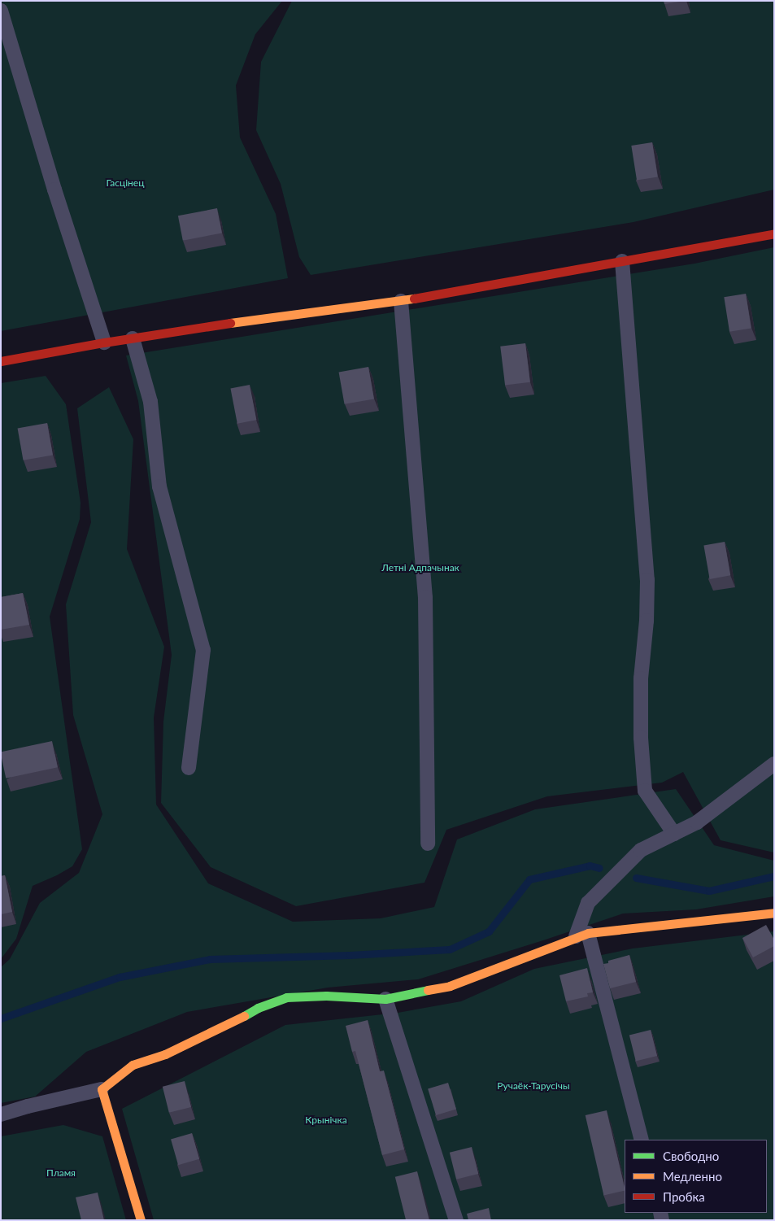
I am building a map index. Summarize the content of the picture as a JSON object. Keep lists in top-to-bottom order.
{
  "parks": [
    "Гасцінец",
    "Летні Адпачынак",
    "Ручаёк-Тарусічы",
    "Крынічка",
    "Пламя"
  ],
  "legend": ["Свободно", "Медленно", "Пробка"]
}
